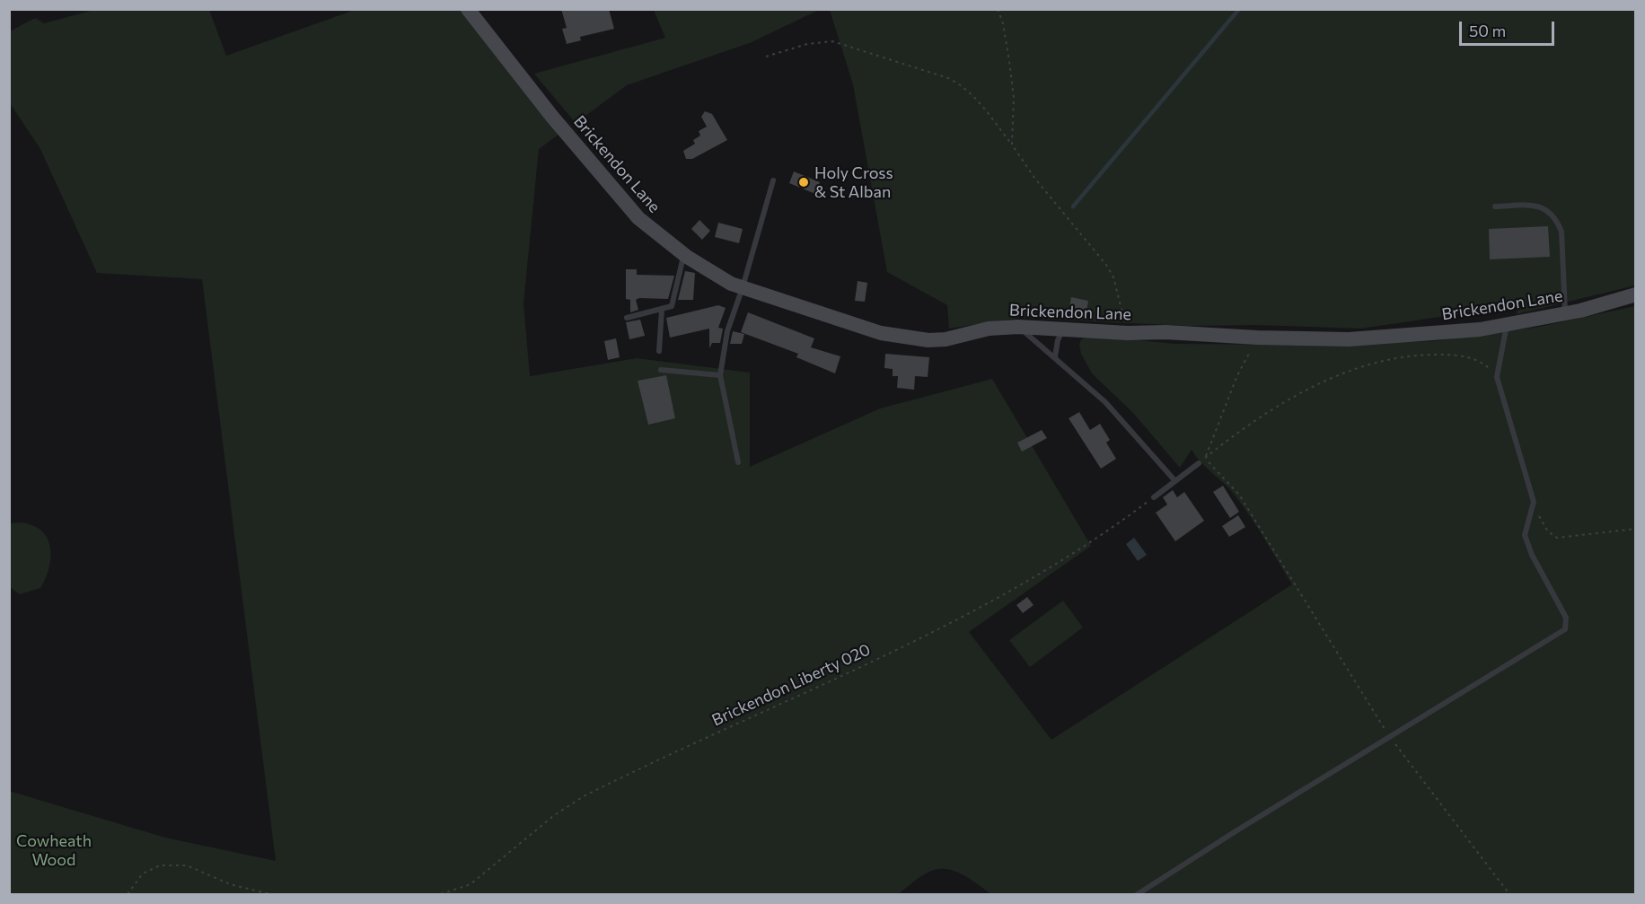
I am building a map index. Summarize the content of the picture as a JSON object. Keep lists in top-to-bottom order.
{
  "streets": {
    "street": ["Brickendon Lane"],
    "path": ["Brickendon Liberty 020"]
  },
  "parks": ["Cowheath Wood"],
  "places": ["Holy Cross & St Alban"],
  "scale_bar": "50 m"
}
